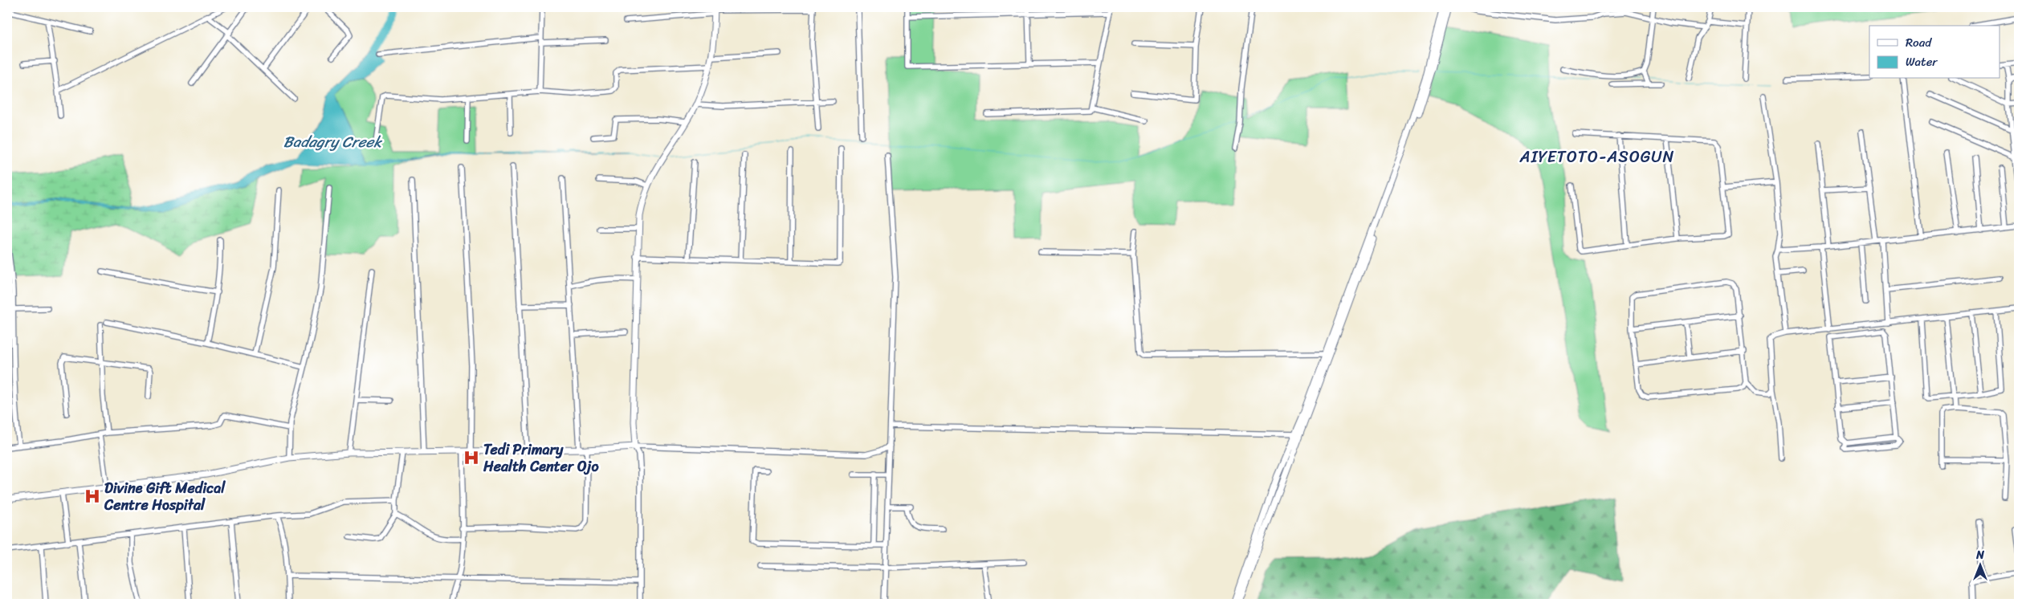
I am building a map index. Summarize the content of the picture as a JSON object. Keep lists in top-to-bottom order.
{
  "districts": ["AIYETOTO-ASOGUN"],
  "water": ["Badagry Creek"],
  "places": {
    "hospital": ["Tedi Primary Health Center Ojo", "Divine Gift Medical Centre Hospital"]
  },
  "legend": ["Road", "Water"],
  "north": "top"
}
